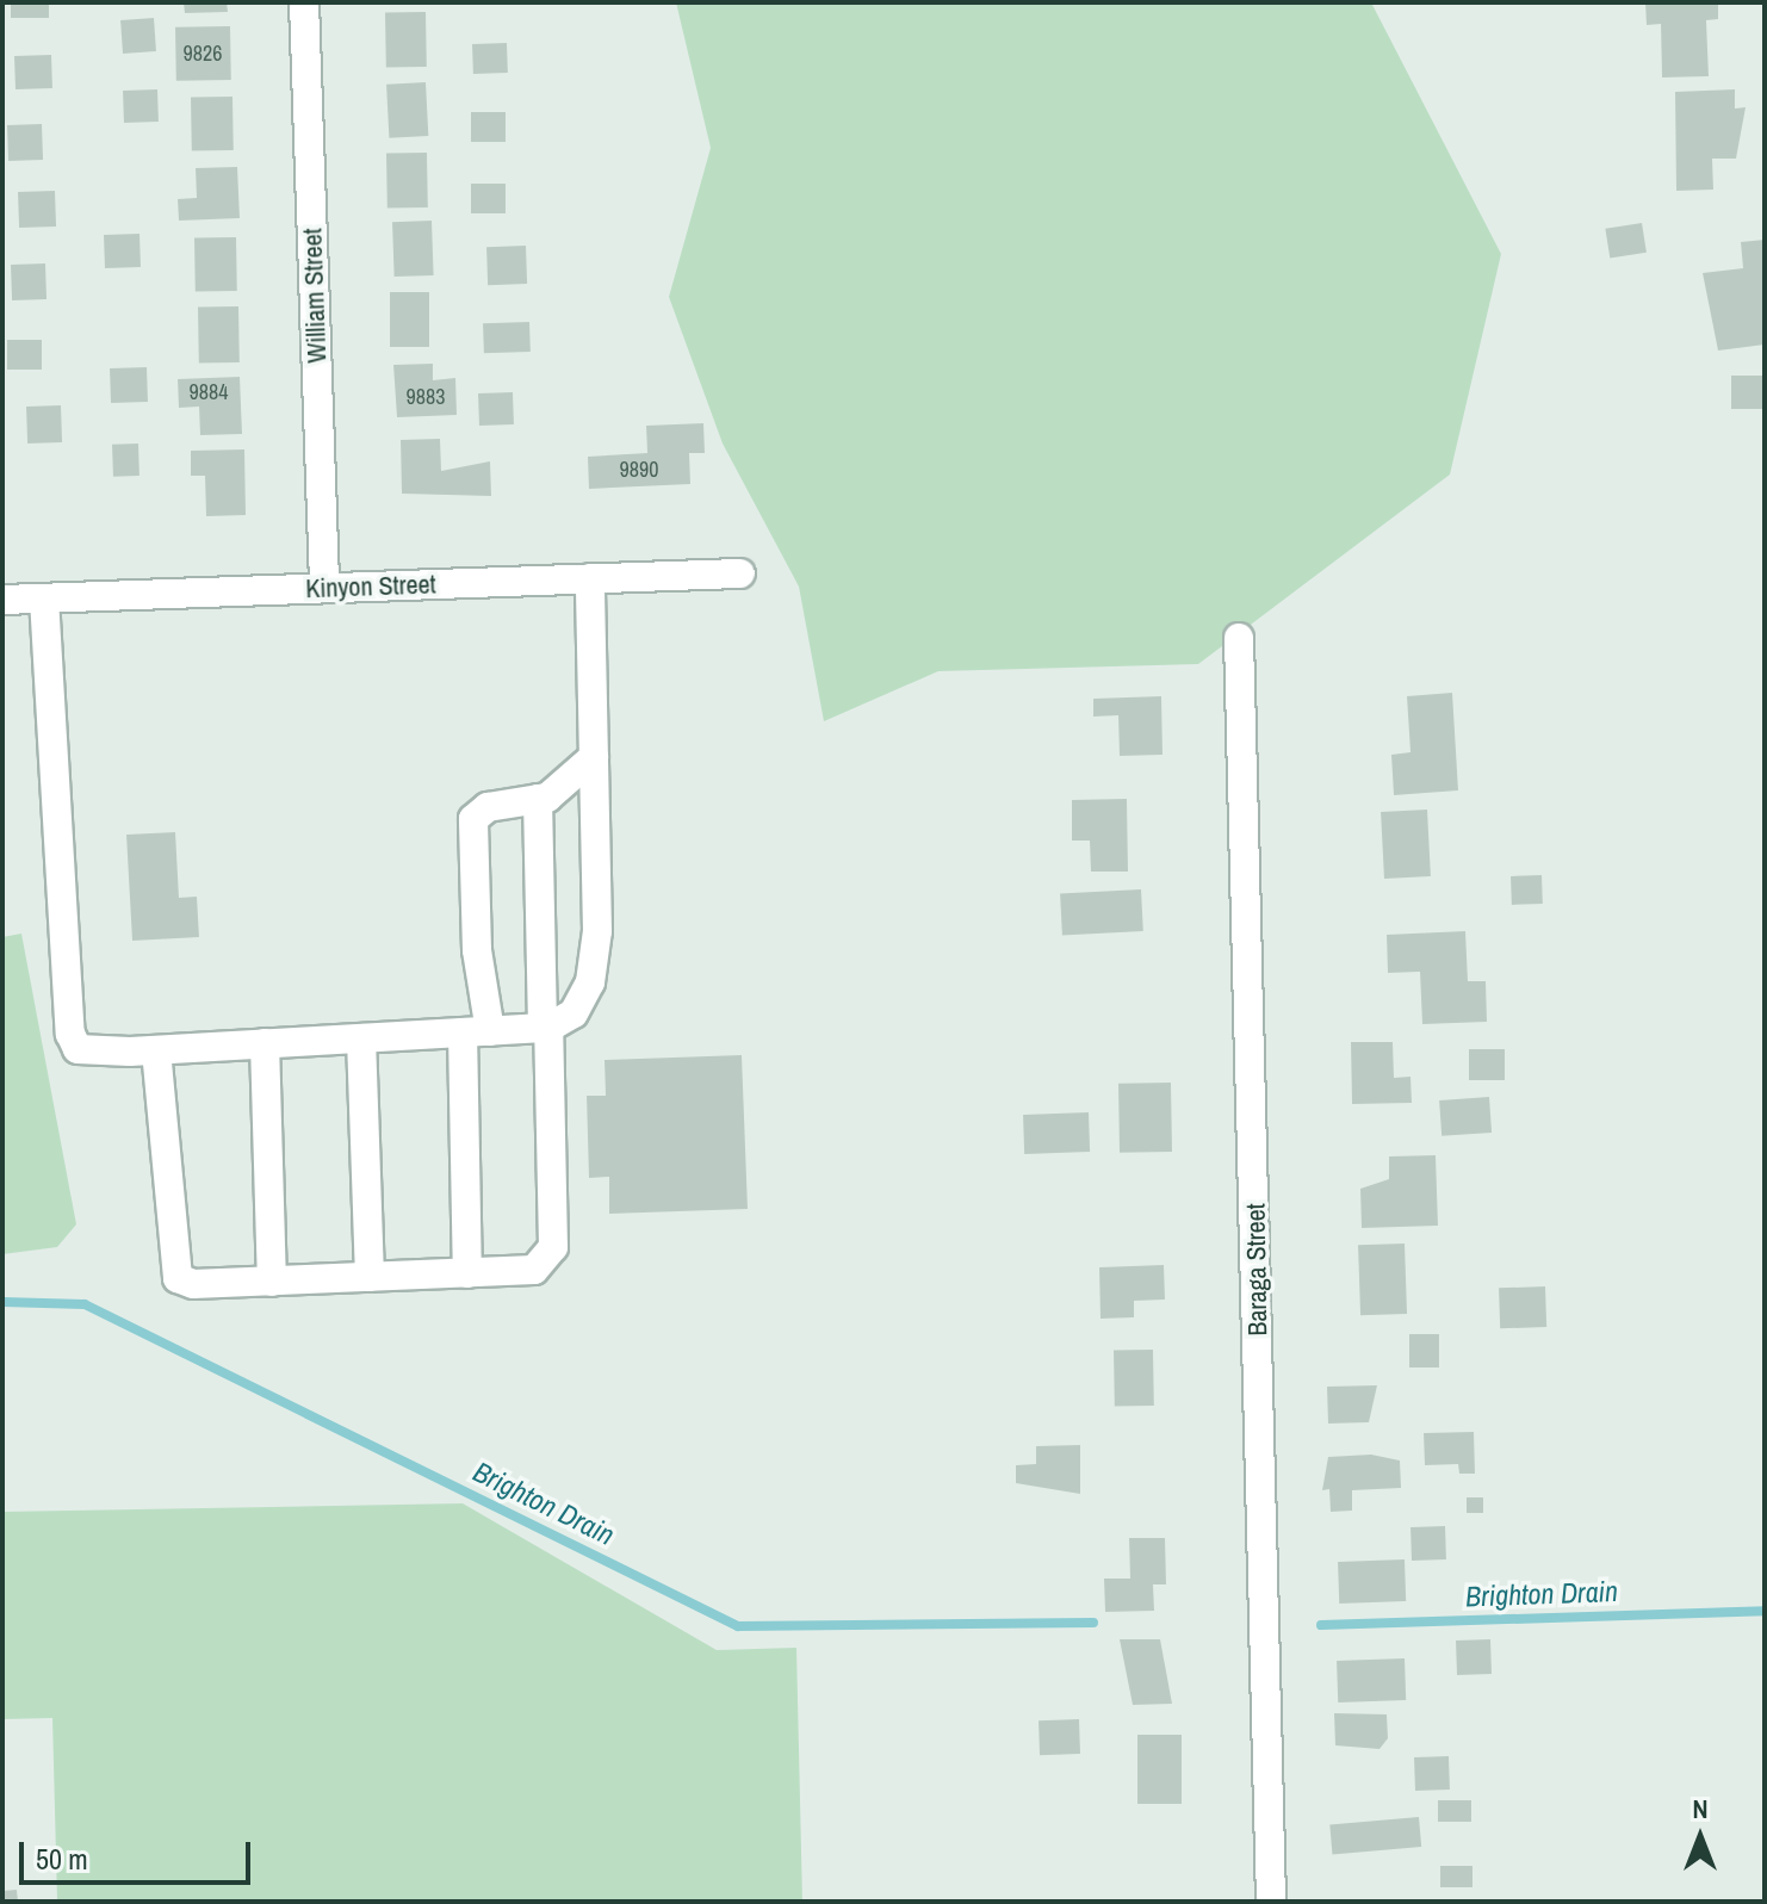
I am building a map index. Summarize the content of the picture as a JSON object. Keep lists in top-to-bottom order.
{
  "streets": {
    "street": ["William Street", "Kinyon Street", "Baraga Street"]
  },
  "crossings": [
    ["William Street", "Kinyon Street"]
  ],
  "water": ["Brighton Drain"],
  "house_numbers": [
    "9826",
    "9884",
    "9883",
    "9890"
  ],
  "scale_bar": "50 m",
  "north": "top"
}
